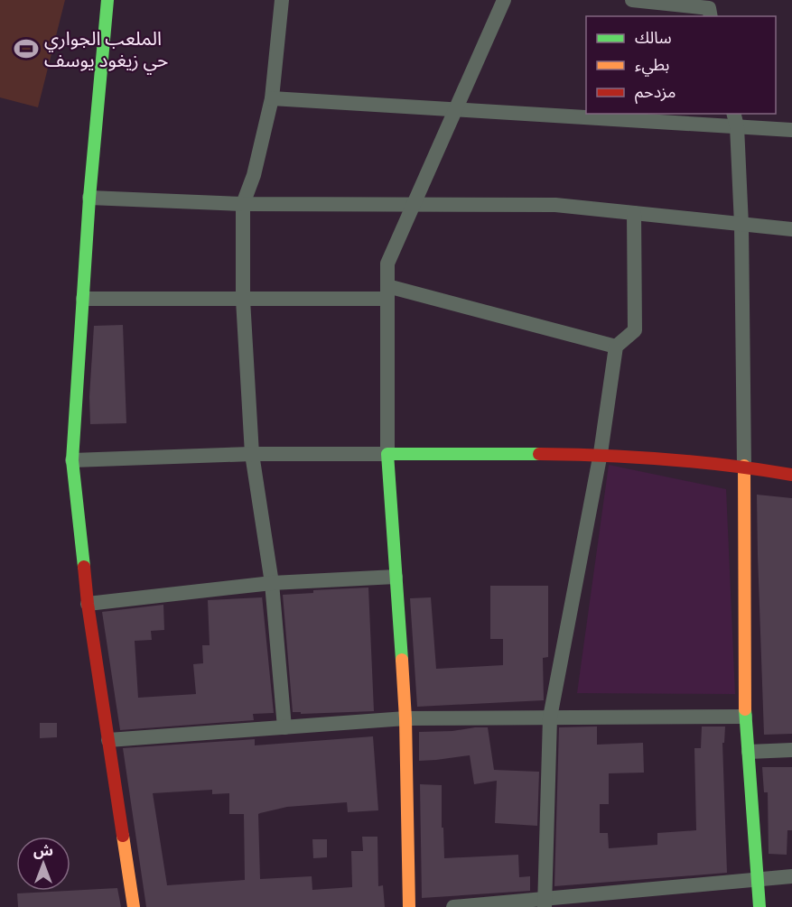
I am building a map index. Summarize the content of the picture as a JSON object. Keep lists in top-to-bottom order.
{
  "places": {
    "sports": ["الملعب الجواري حي زيغود يوسف"]
  },
  "legend": ["سالك", "بطيء", "مزدحم"],
  "north": "top"
}
